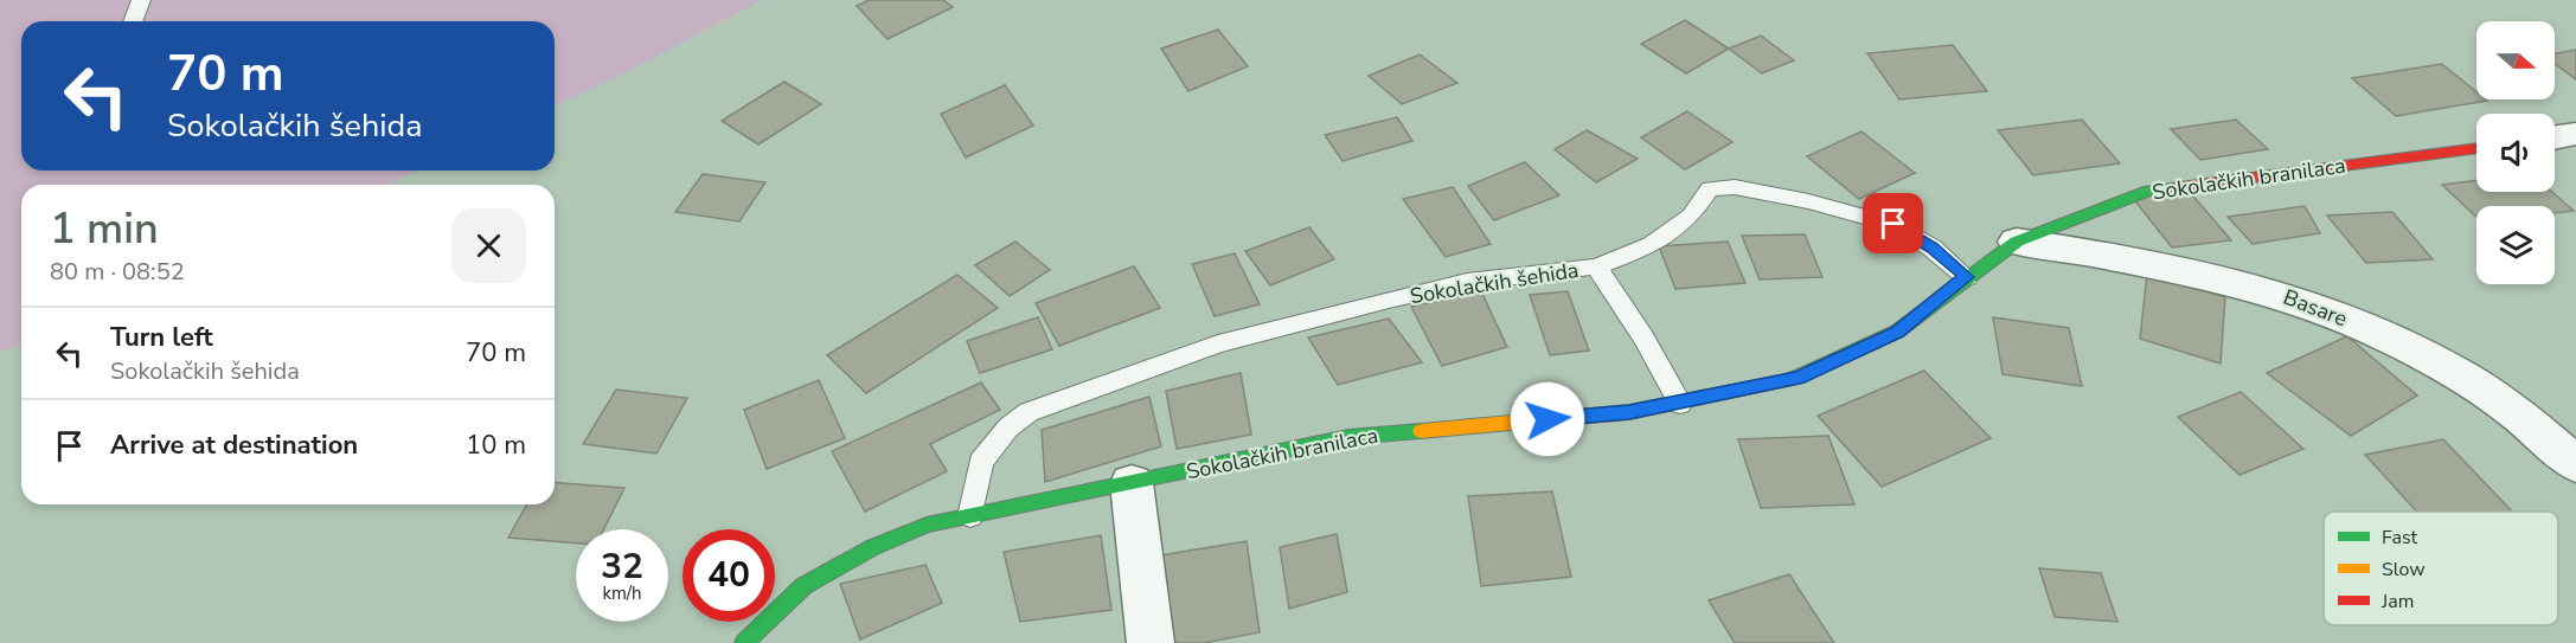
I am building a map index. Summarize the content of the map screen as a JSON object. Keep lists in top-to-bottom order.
{
  "streets": {
    "street": ["Sokolačkih branilaca", "Basare"],
    "lane": ["Sokolačkih šehida"]
  },
  "crossings": [
    ["Sokolačkih branilaca", "Sokolačkih šehida"],
    ["Sokolačkih branilaca", "Basare"]
  ],
  "legend": ["Fast", "Slow", "Jam"],
  "north": "right",
  "page": {
    "turn": ["70 m", "Sokolačkih šehida"],
    "heading": ["1 min", "80 m · 08:52"],
    "list": [
      {
        "name": "Turn left",
        "note": "Sokolačkih šehida",
        "value": "70 m"
      },
      {
        "name": "Arrive at destination",
        "value": "10 m"
      }
    ],
    "speed": "32 km/h",
    "limit": "40"
  }
}
